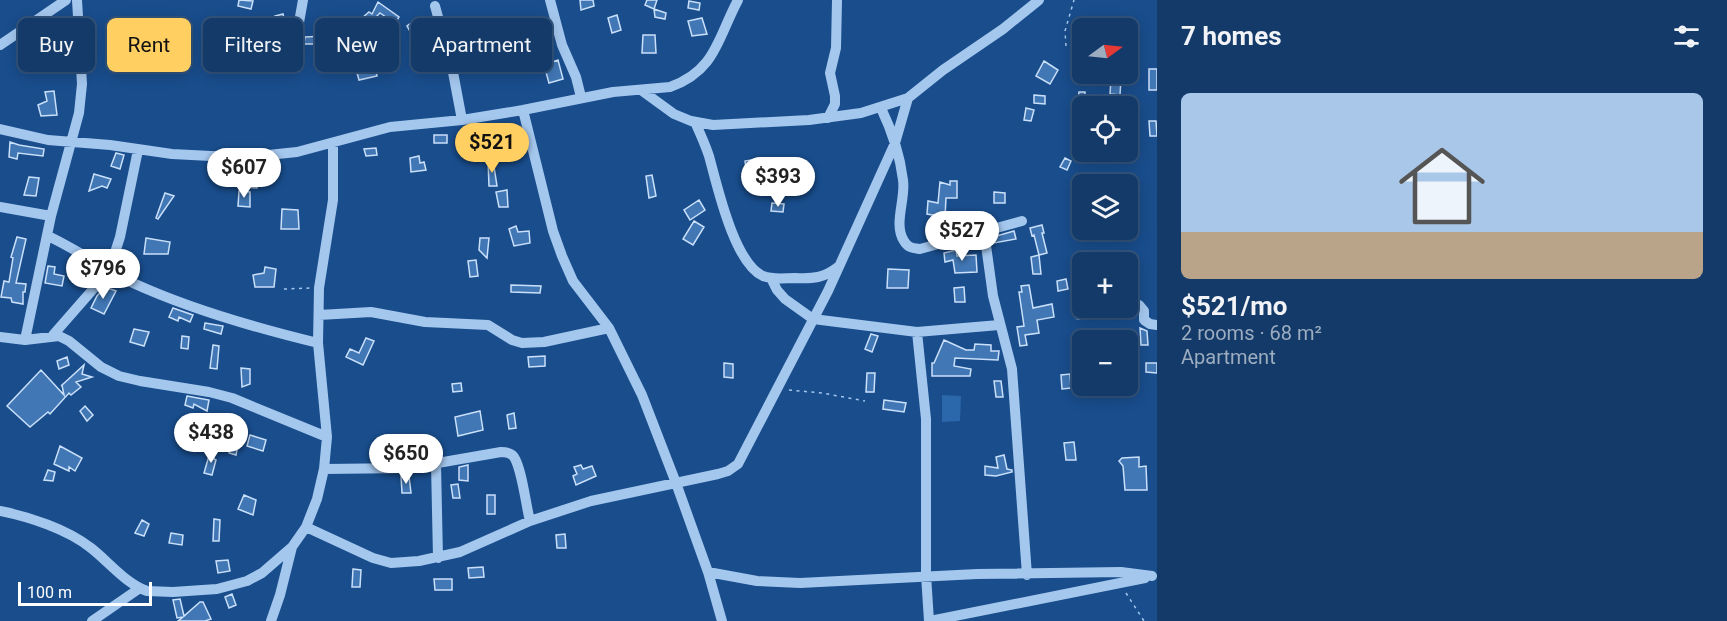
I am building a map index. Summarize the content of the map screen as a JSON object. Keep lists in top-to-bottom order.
{
  "scale_bar": "100 m",
  "north": "right",
  "page": {
    "heading": "7 homes",
    "map_buttons": ["+", "−"],
    "chip": [
      "Buy",
      "Rent",
      "Filters",
      "New",
      "Apartment"
    ],
    "list": [
      {
        "name": "$521/mo",
        "note": "2 rooms · 68 m² · Apartment"
      }
    ],
    "price": [
      "$521",
      "$607",
      "$393",
      "$527",
      "$796",
      "$438",
      "$650"
    ],
    "scale": "100 m"
  }
}
